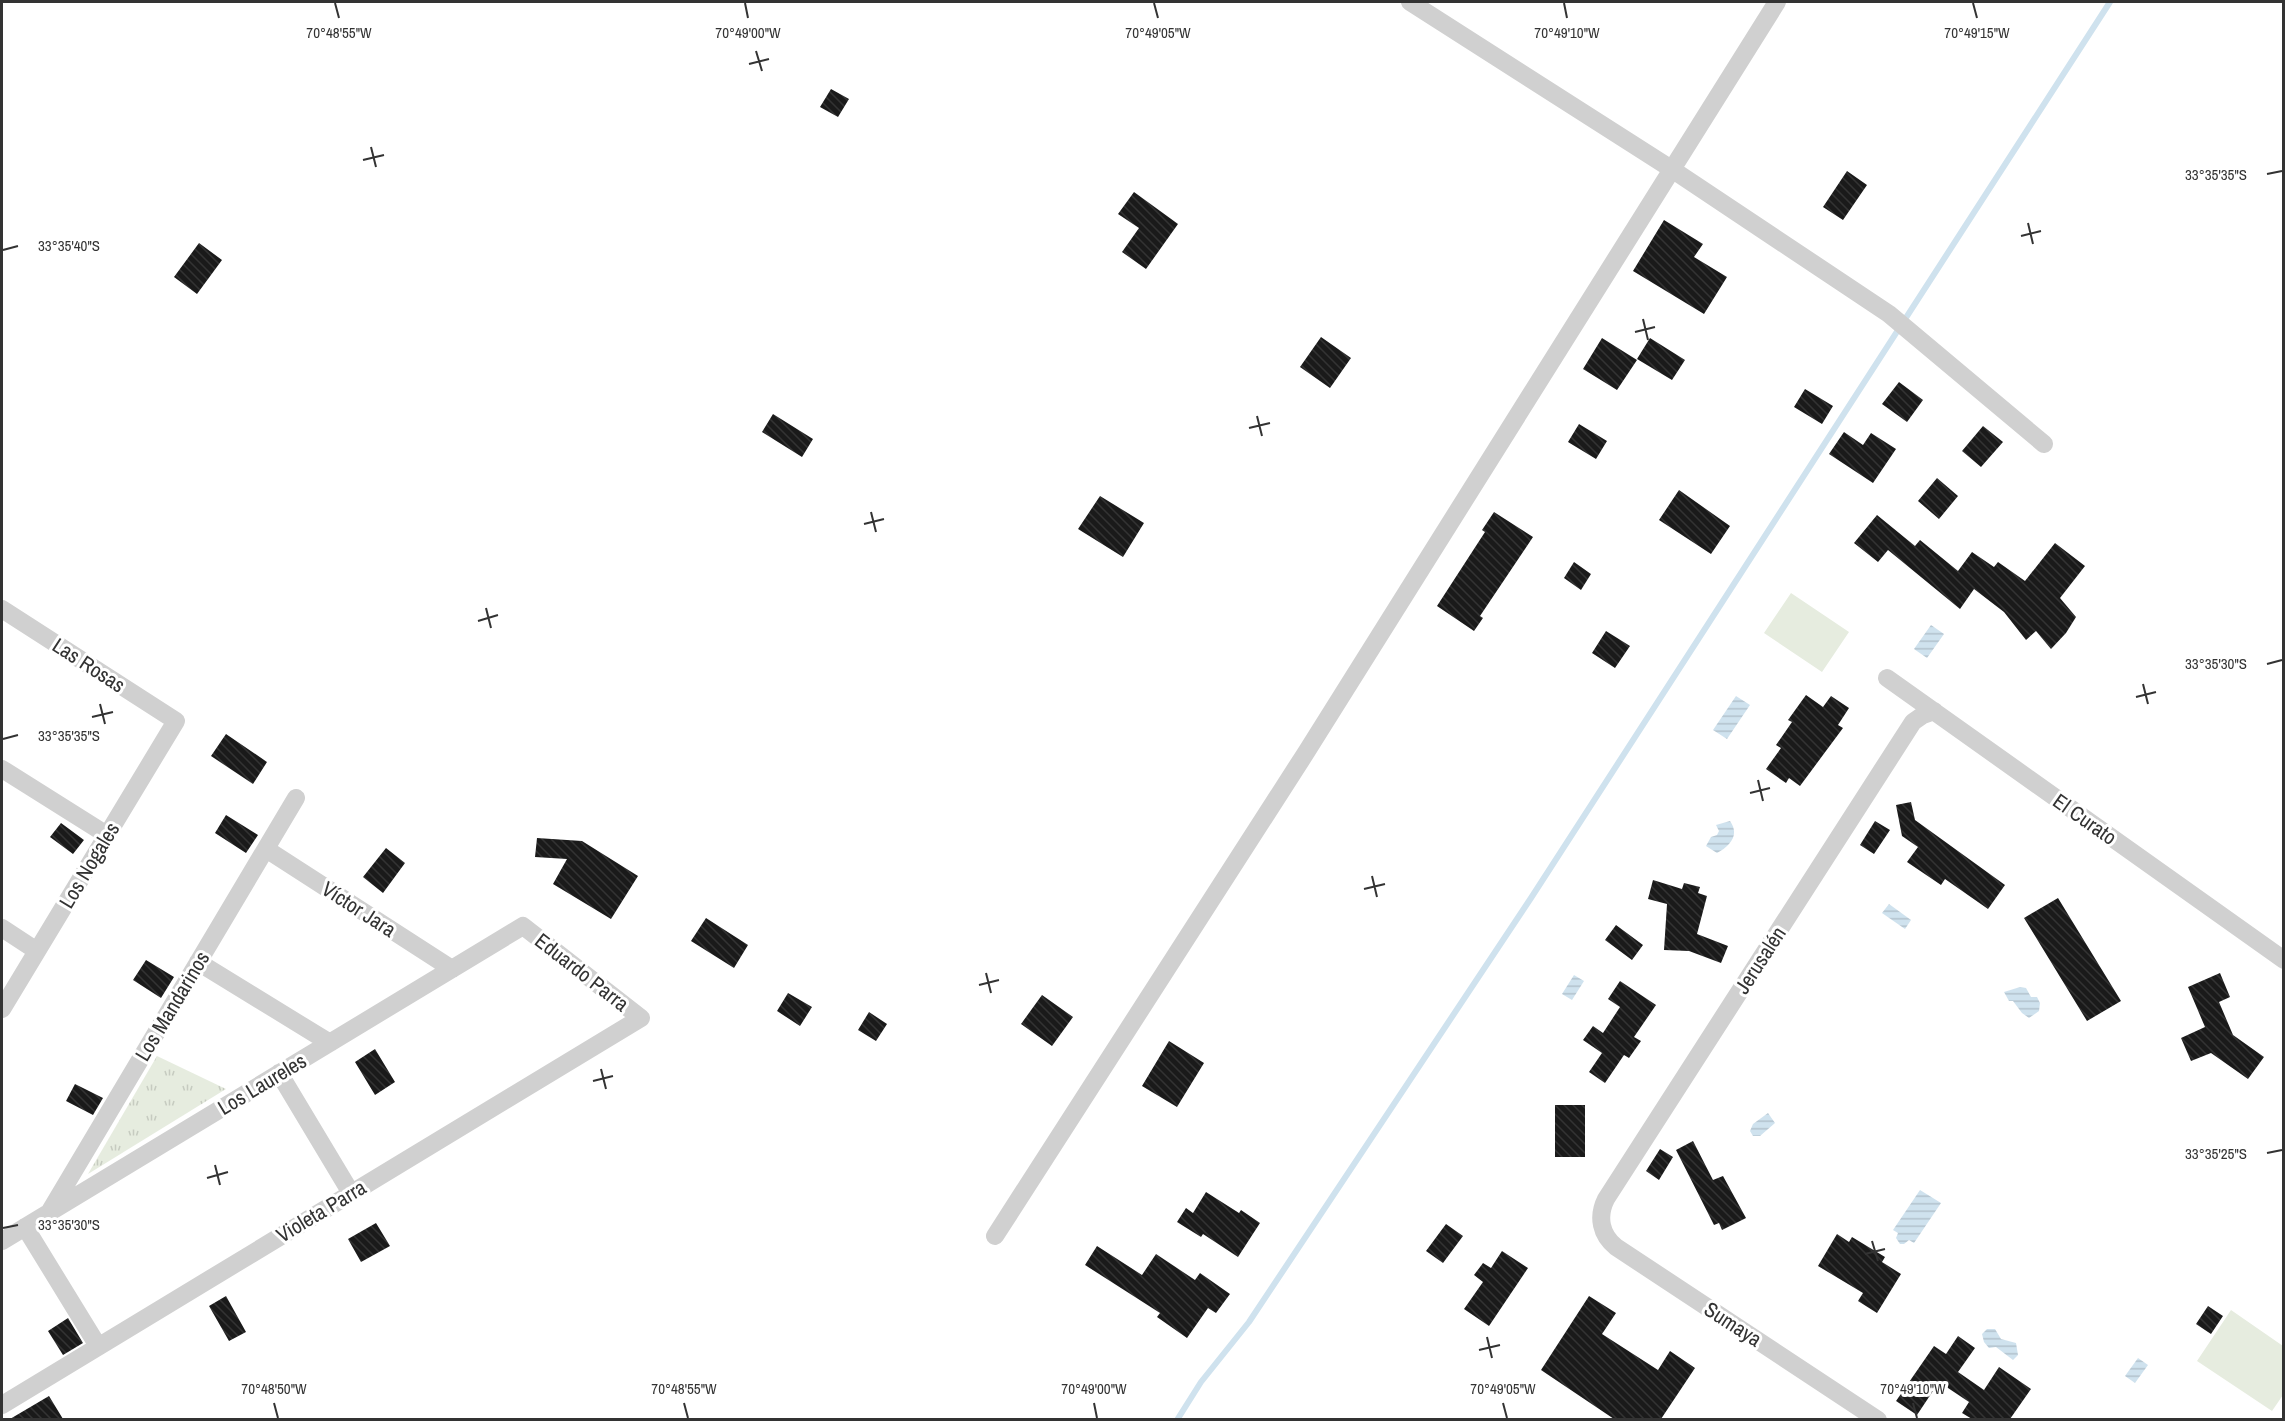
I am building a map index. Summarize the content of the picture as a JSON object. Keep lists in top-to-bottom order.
{
  "streets": {
    "street": [
      "Las Rosas",
      "El Curato",
      "Los Nogales",
      "Víctor Jara",
      "Jerusalén",
      "Eduardo Parra",
      "Los Mandarinos",
      "Los Laureles",
      "Violeta Parra",
      "Sumaya"
    ]
  },
  "crossings": [
    ["Las Rosas", "Los Nogales"],
    ["El Curato", "Jerusalén"],
    ["Víctor Jara", "Los Mandarinos"],
    ["Víctor Jara", "Los Laureles"],
    ["Jerusalén", "Sumaya"],
    ["Eduardo Parra", "Los Laureles"],
    ["Eduardo Parra", "Violeta Parra"],
    ["Los Mandarinos", "Los Laureles"]
  ],
  "coordinates": [
    "70°48'55\"W",
    "70°49'00\"W",
    "70°49'05\"W",
    "70°49'10\"W",
    "70°49'15\"W",
    "33°35'35\"S",
    "33°35'40\"S",
    "33°35'30\"S",
    "33°35'25\"S",
    "70°48'50\"W"
  ]
}
